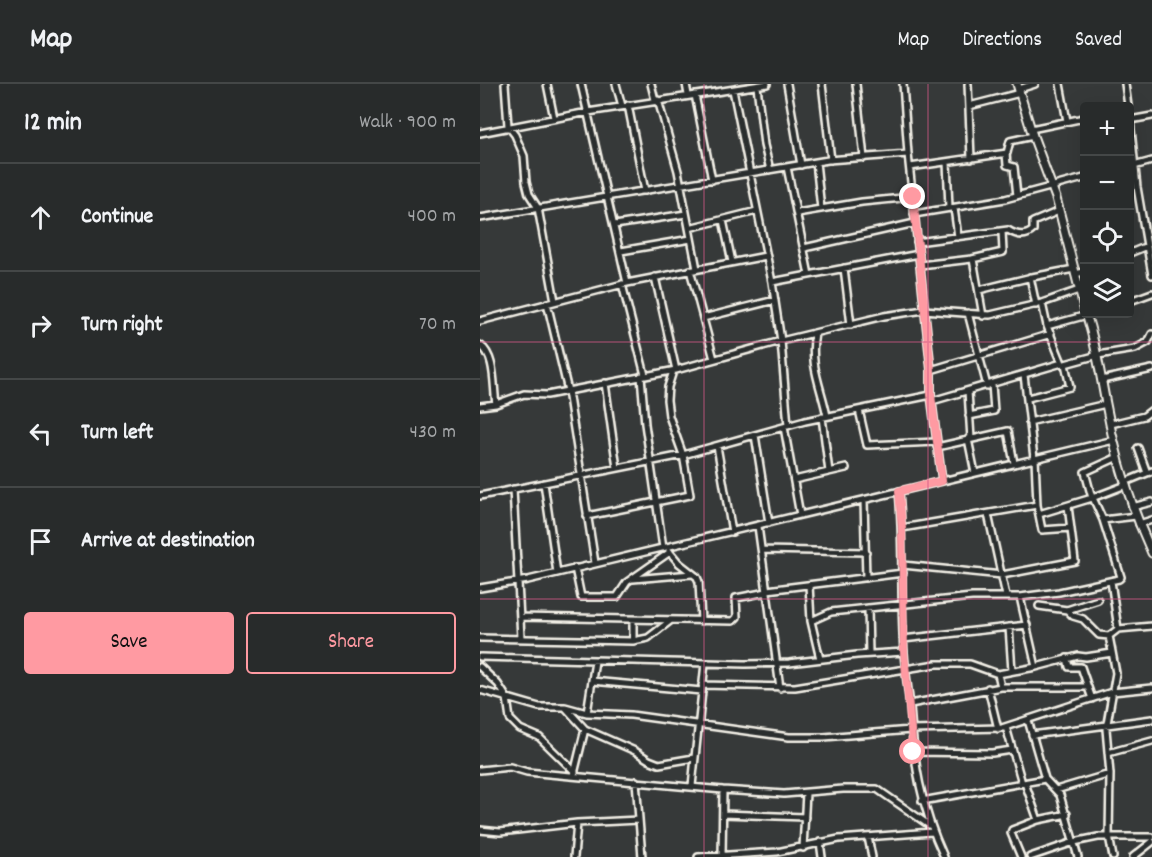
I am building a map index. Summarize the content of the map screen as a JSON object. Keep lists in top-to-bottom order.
{
  "page": {
    "header": "Map",
    "nav": ["Map", "Directions", "Saved"],
    "heading": ["12 min", "Walk · 900 m"],
    "map_buttons": ["+", "−"],
    "list": [
      ["Continue", "400 m"],
      ["Turn right", "70 m"],
      ["Turn left", "430 m"],
      "Arrive at destination"
    ],
    "buttons": ["Save", "Share"]
  }
}
